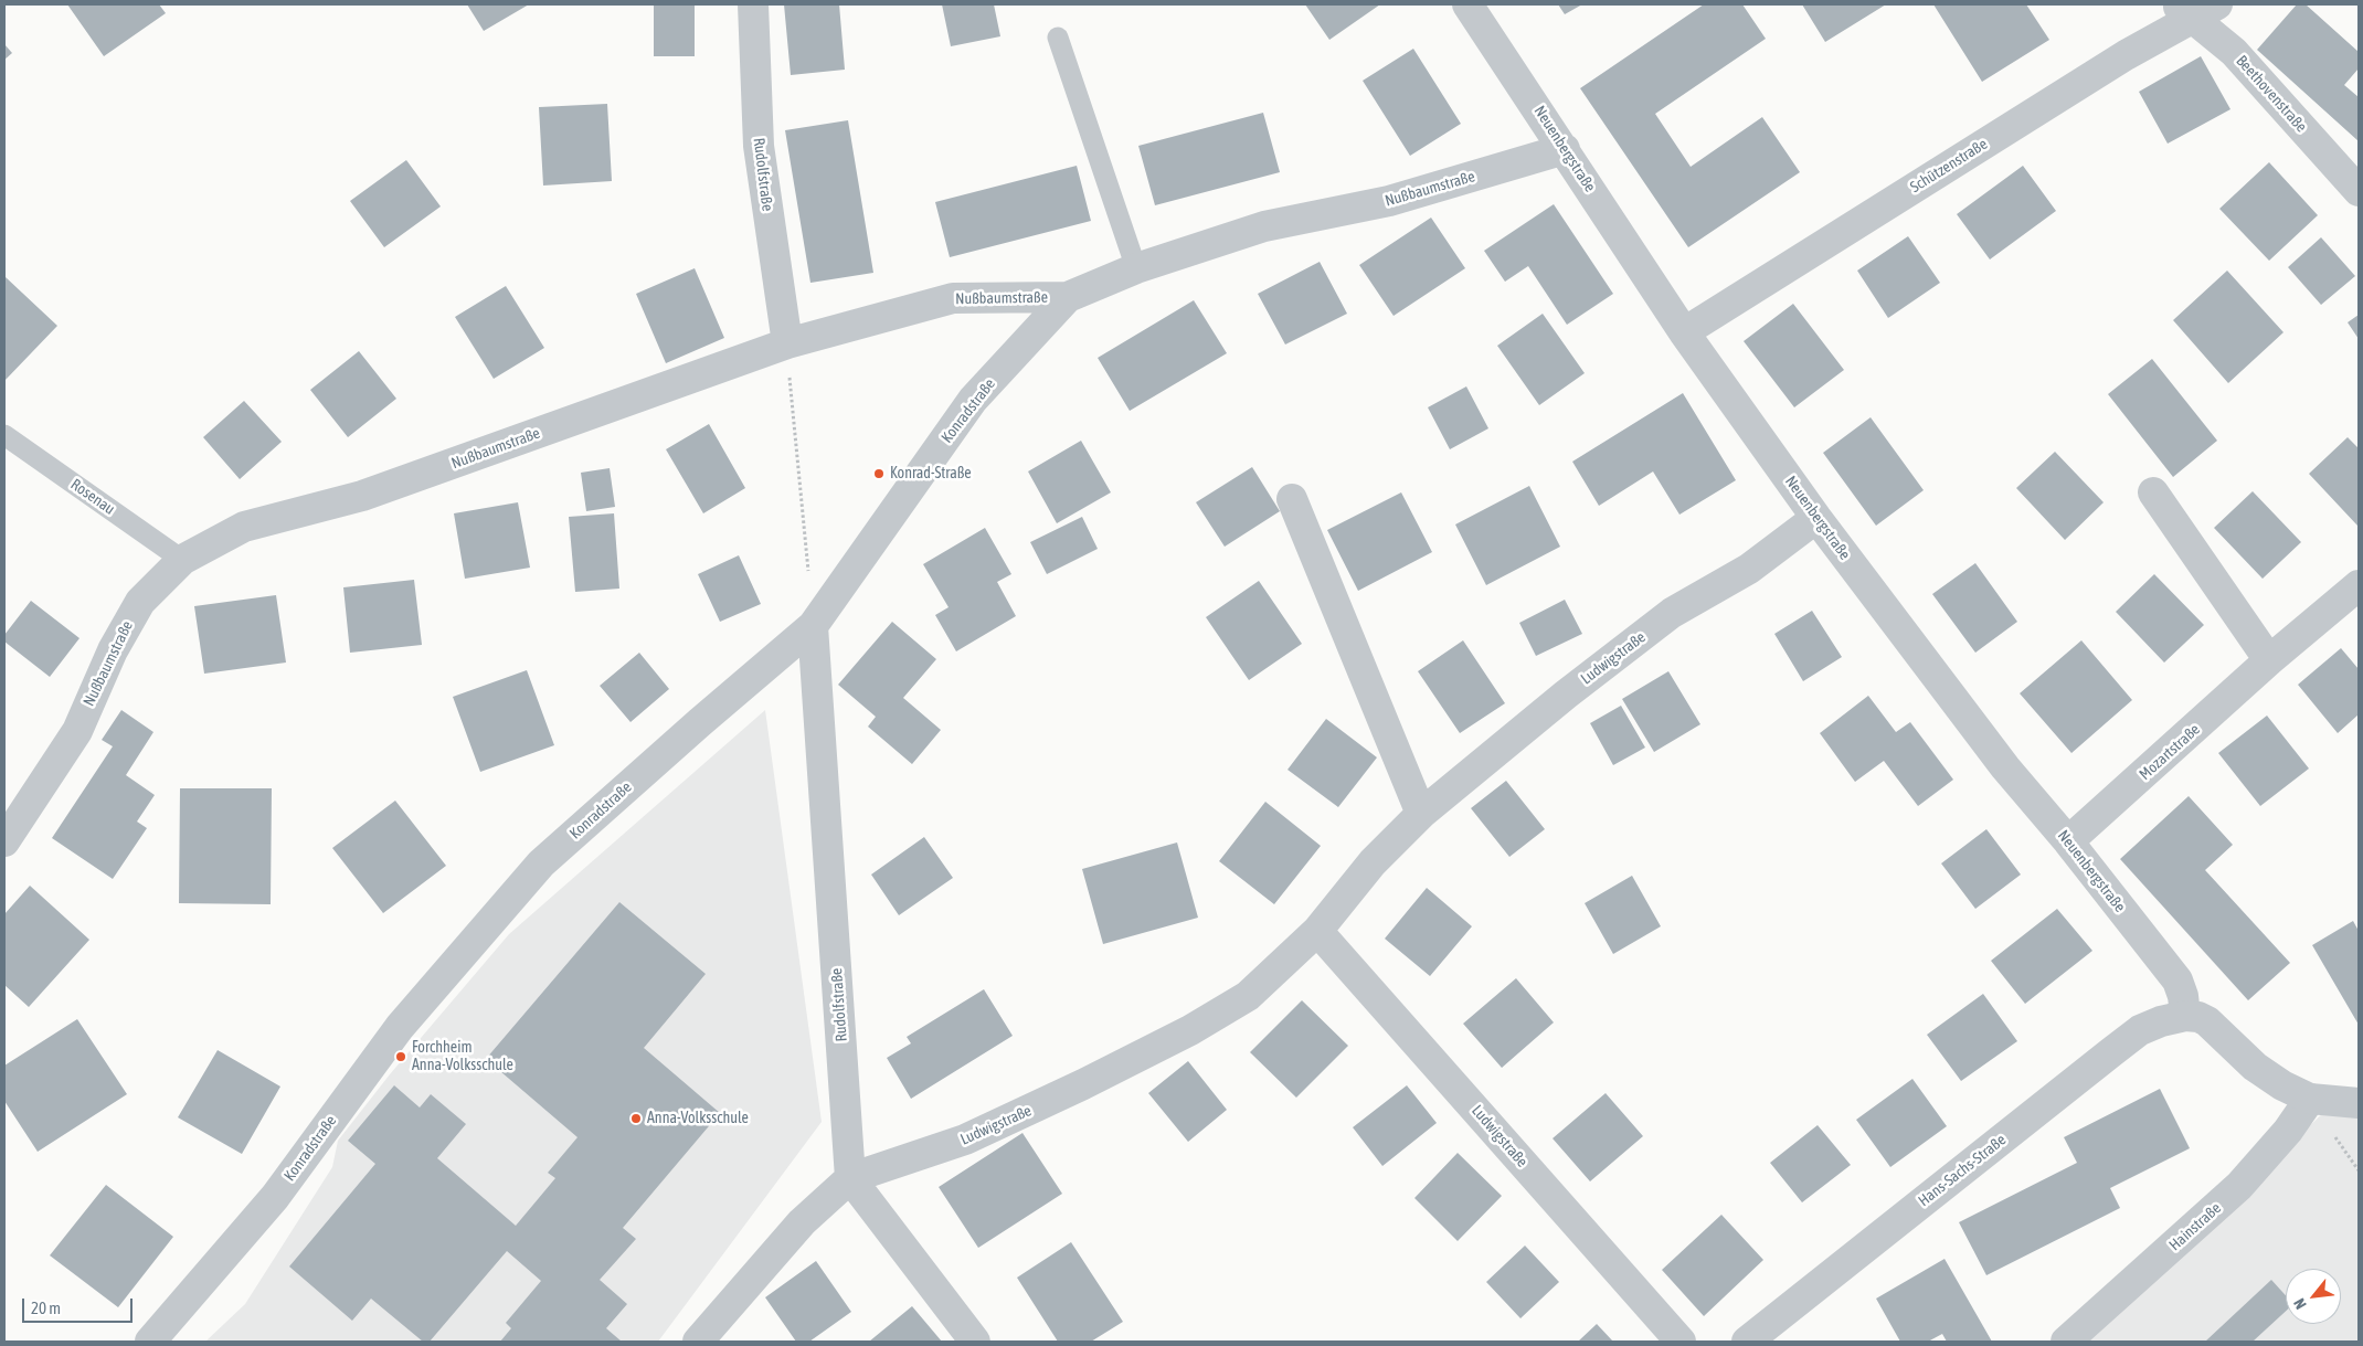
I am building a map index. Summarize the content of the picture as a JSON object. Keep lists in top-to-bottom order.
{
  "streets": {
    "street": [
      "Beethovenstraße",
      "Neuenbergstraße",
      "Schützenstraße",
      "Rudolfstraße",
      "Nußbaumstraße",
      "Konradstraße",
      "Ludwigstraße",
      "Mozartstraße",
      "Hans-Sachs-Straße",
      "Hainstraße"
    ],
    "lane": ["Rosenau"]
  },
  "crossings": [
    ["Beethovenstraße", "Schützenstraße"],
    ["Neuenbergstraße", "Schützenstraße"],
    ["Neuenbergstraße", "Nußbaumstraße"],
    ["Neuenbergstraße", "Ludwigstraße"],
    ["Neuenbergstraße", "Mozartstraße"],
    ["Neuenbergstraße", "Hans-Sachs-Straße"],
    ["Rudolfstraße", "Nußbaumstraße"],
    ["Rudolfstraße", "Konradstraße"],
    ["Rudolfstraße", "Ludwigstraße"],
    ["Nußbaumstraße", "Konradstraße"],
    ["Nußbaumstraße", "Rosenau"]
  ],
  "places": ["Konrad-Straße", "Forchheim Anna-Volksschule", "Anna-Volksschule"],
  "scale_bar": "20 m",
  "north": "bottom left"
}
